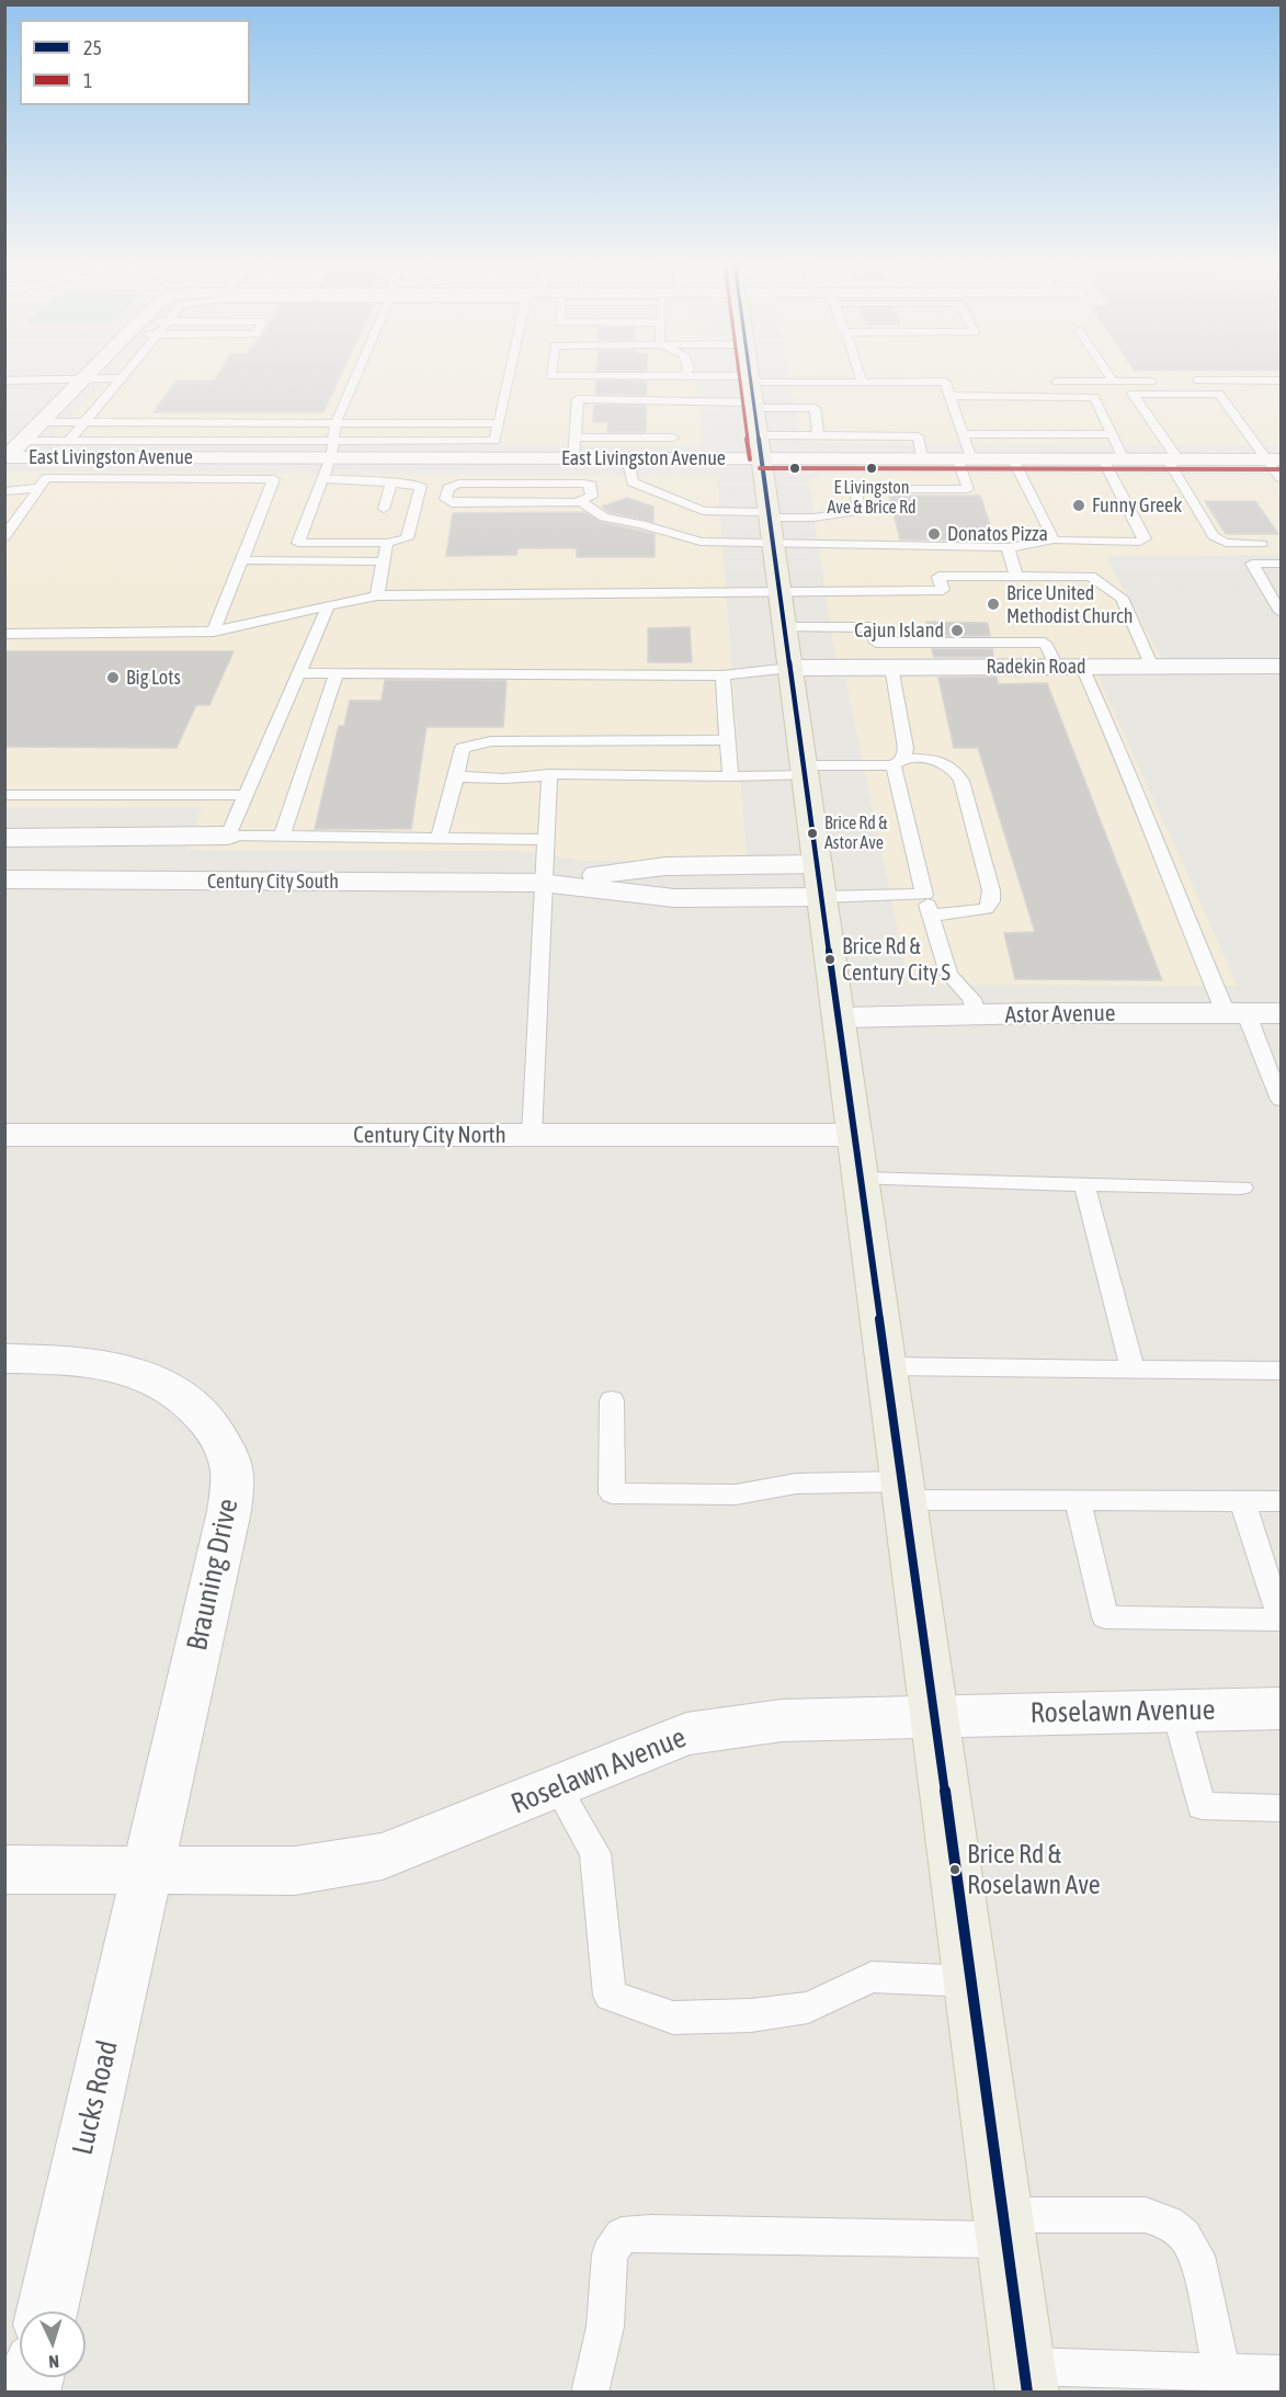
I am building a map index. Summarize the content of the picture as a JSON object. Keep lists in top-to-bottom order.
{
  "streets": {
    "street": [
      "East Livingston Avenue",
      "Radekin Road",
      "Century City South",
      "Astor Avenue",
      "Century City North",
      "Brauning Drive",
      "Roselawn Avenue",
      "Lucks Road"
    ]
  },
  "crossings": [
    ["Brauning Drive", "Roselawn Avenue"],
    ["Brauning Drive", "Lucks Road"],
    ["Roselawn Avenue", "Lucks Road"]
  ],
  "places": [
    "E Livingston Ave & Brice Rd",
    "Funny Greek",
    "Donatos Pizza",
    "Brice United Methodist Church",
    "Cajun Island",
    "Big Lots",
    "Brice Rd & Astor Ave",
    "Brice Rd & Century City S",
    "Brice Rd & Roselawn Ave"
  ],
  "lines": ["transit line 25", "transit line 1"],
  "legend": ["25", "1"],
  "north": "bottom"
}
